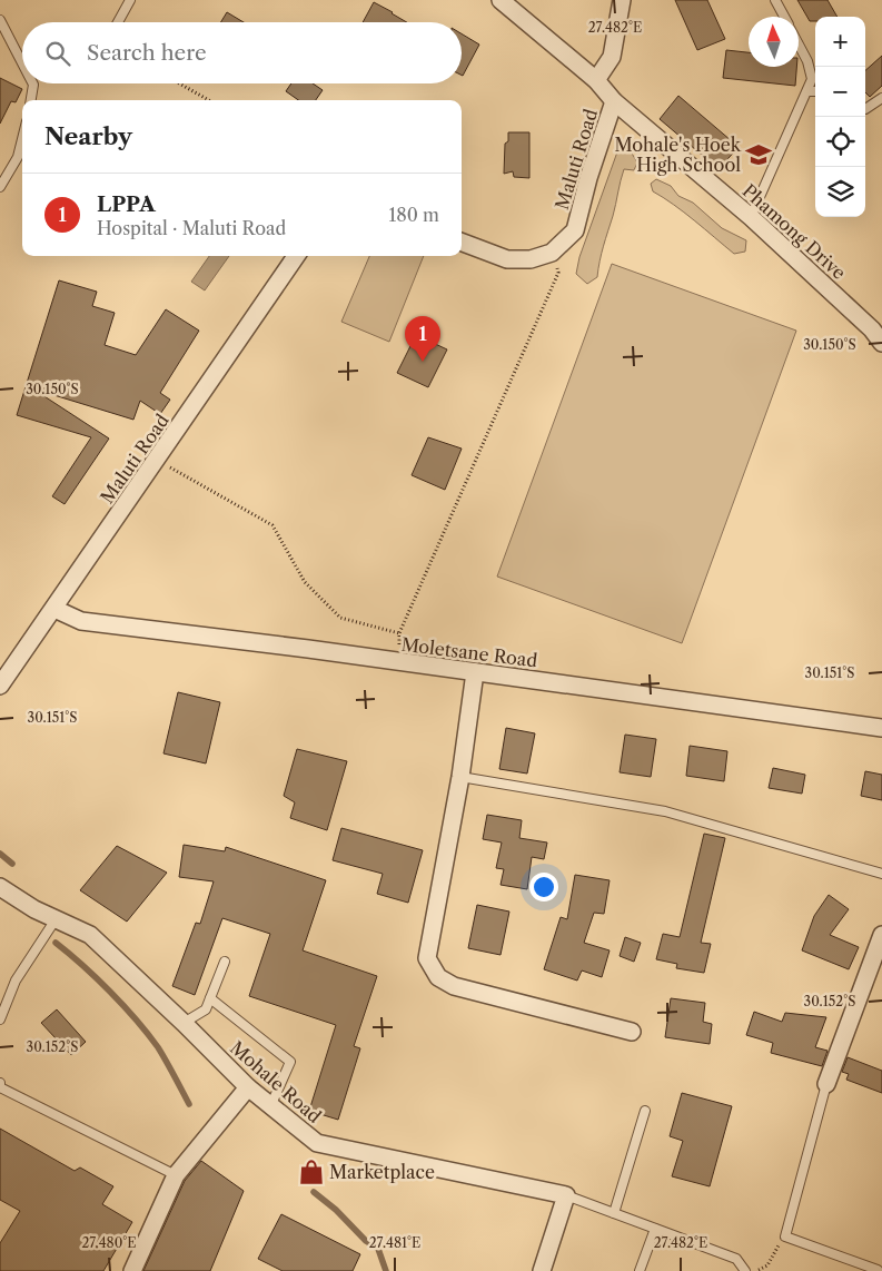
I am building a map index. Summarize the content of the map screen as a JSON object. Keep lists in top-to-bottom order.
{
  "streets": {
    "street": [
      "Maluti Road",
      "Phamong Drive",
      "Moletsane Road",
      "Mohale Road"
    ]
  },
  "crossings": [
    ["Maluti Road", "Phamong Drive"],
    ["Maluti Road", "Moletsane Road"]
  ],
  "places": {
    "school or university": ["Mohale's Hoek High School"],
    "shop": ["Marketplace"]
  },
  "north": "top",
  "page": {
    "map_buttons": ["+", "−"],
    "search": "Search here",
    "heading": "Nearby",
    "list": [
      {
        "mark": "1",
        "name": "LPPA",
        "note": "Hospital · Maluti Road",
        "value": "180 m"
      }
    ],
    "pins": "1"
  },
  "coordinates": [
    "27.482°E",
    "30.150°S",
    "30.151°S",
    "30.152°S",
    "27.480°E",
    "27.481°E"
  ]
}
